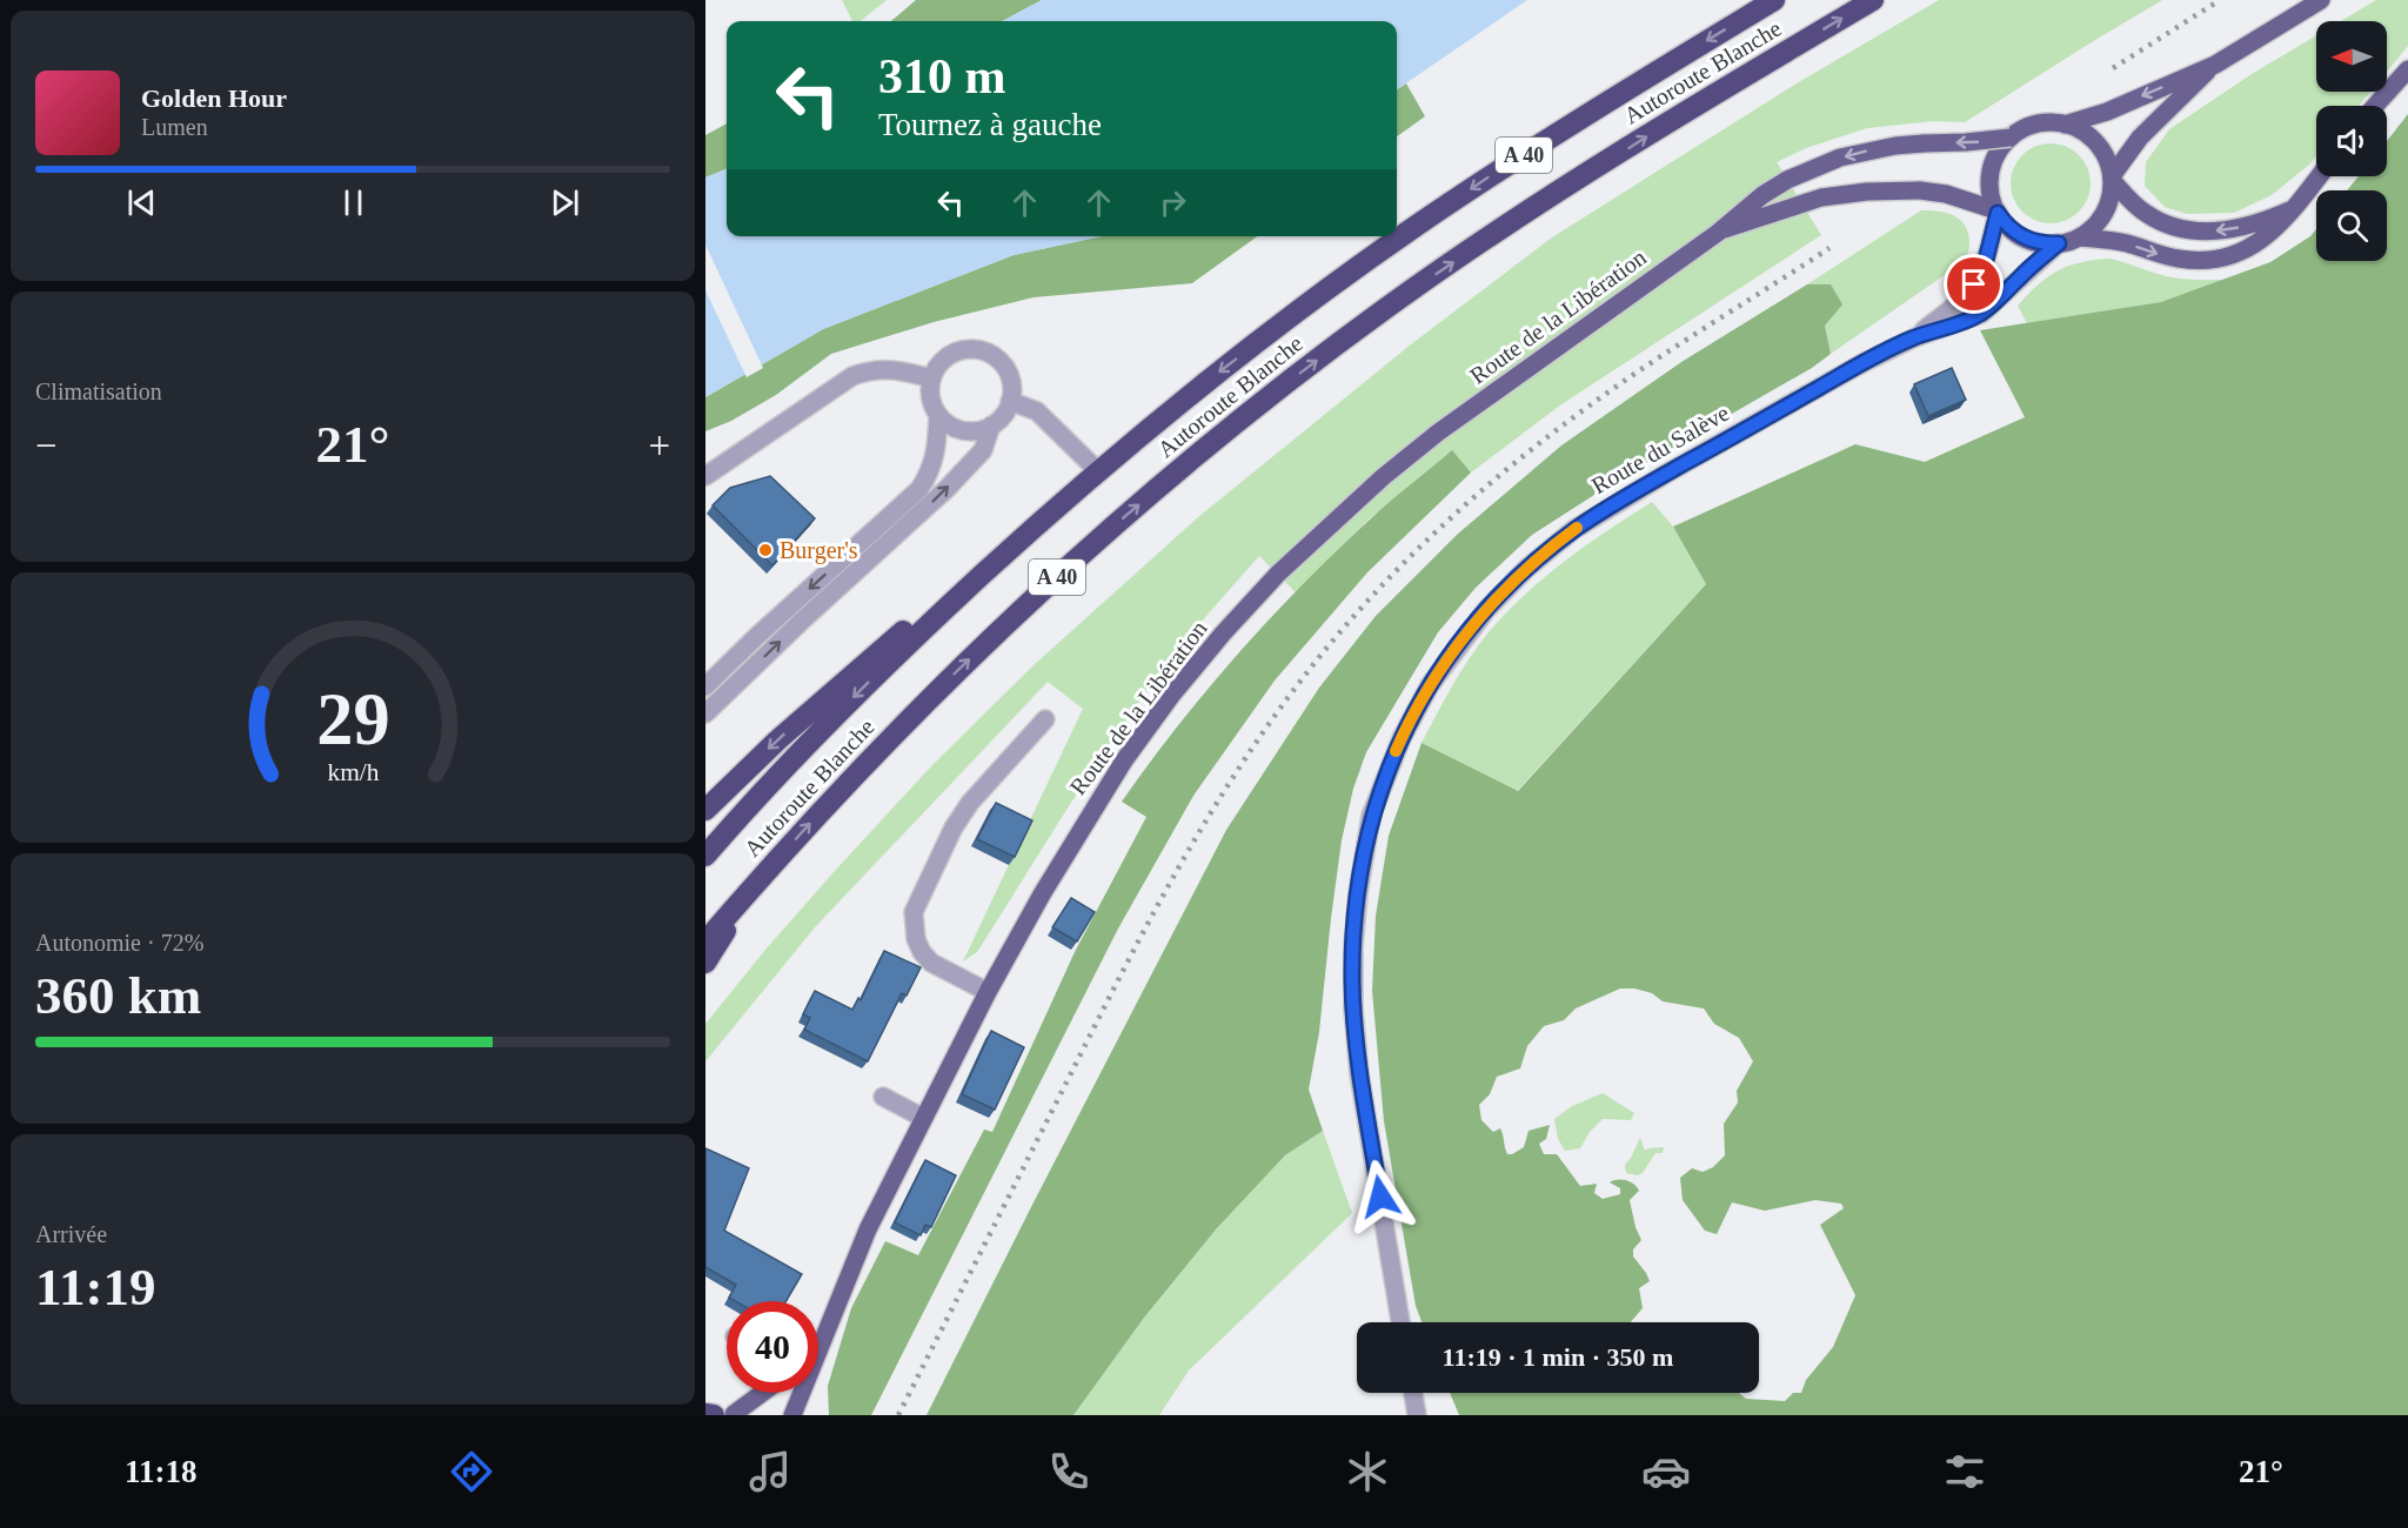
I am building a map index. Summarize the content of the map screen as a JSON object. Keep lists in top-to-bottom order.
{
  "streets": {
    "highway": ["Autoroute Blanche", "A 40"],
    "main road": ["Route de la Libération"],
    "street": ["Route du Salève"]
  },
  "crossings": [
    ["Route de la Libération", "Route du Salève"]
  ],
  "places": ["Burger's"],
  "north": "left",
  "page": {
    "turn": ["310 m", "Tournez à gauche"],
    "song": ["Golden Hour", "Lumen"],
    "tile": [
      "Climatisation",
      ["Autonomie · 72%", "360 km"],
      ["Arrivée", "11:19"]
    ],
    "heat": ["−", "21°", "+"],
    "limit": "40",
    "trip": "11:19 · 1 min · 350 m",
    "tabs": ["11:18", "21°"],
    "gauge": ["29", "km/h"]
  }
}
